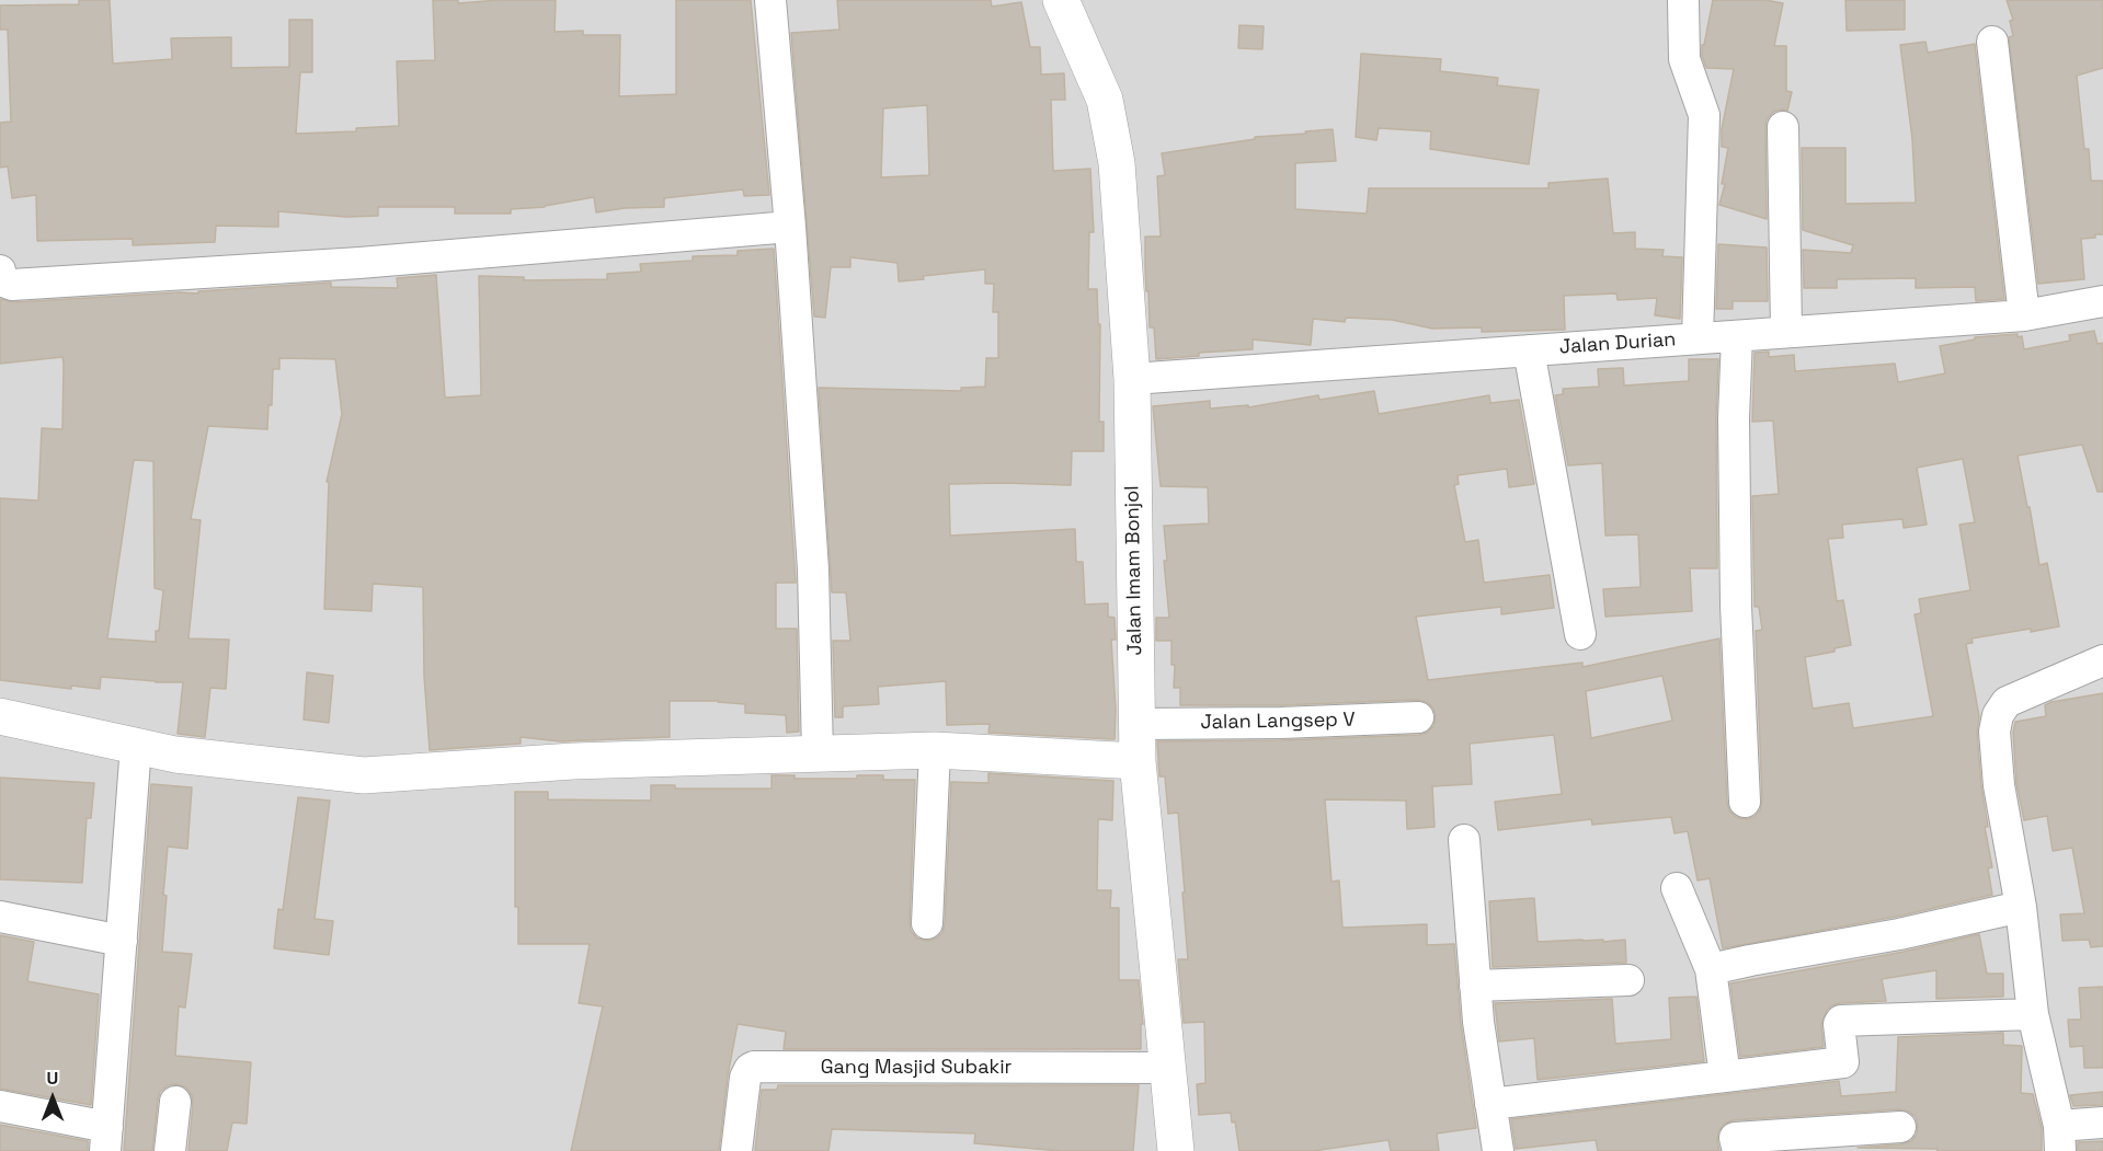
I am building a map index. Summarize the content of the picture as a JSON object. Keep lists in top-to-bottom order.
{
  "streets": {
    "street": [
      "Jalan Durian",
      "Jalan Imam Bonjol",
      "Jalan Langsep V",
      "Gang Masjid Subakir"
    ]
  },
  "crossings": [
    ["Jalan Durian", "Jalan Imam Bonjol"],
    ["Jalan Imam Bonjol", "Jalan Langsep V"],
    ["Jalan Imam Bonjol", "Gang Masjid Subakir"]
  ],
  "north": "top"
}
